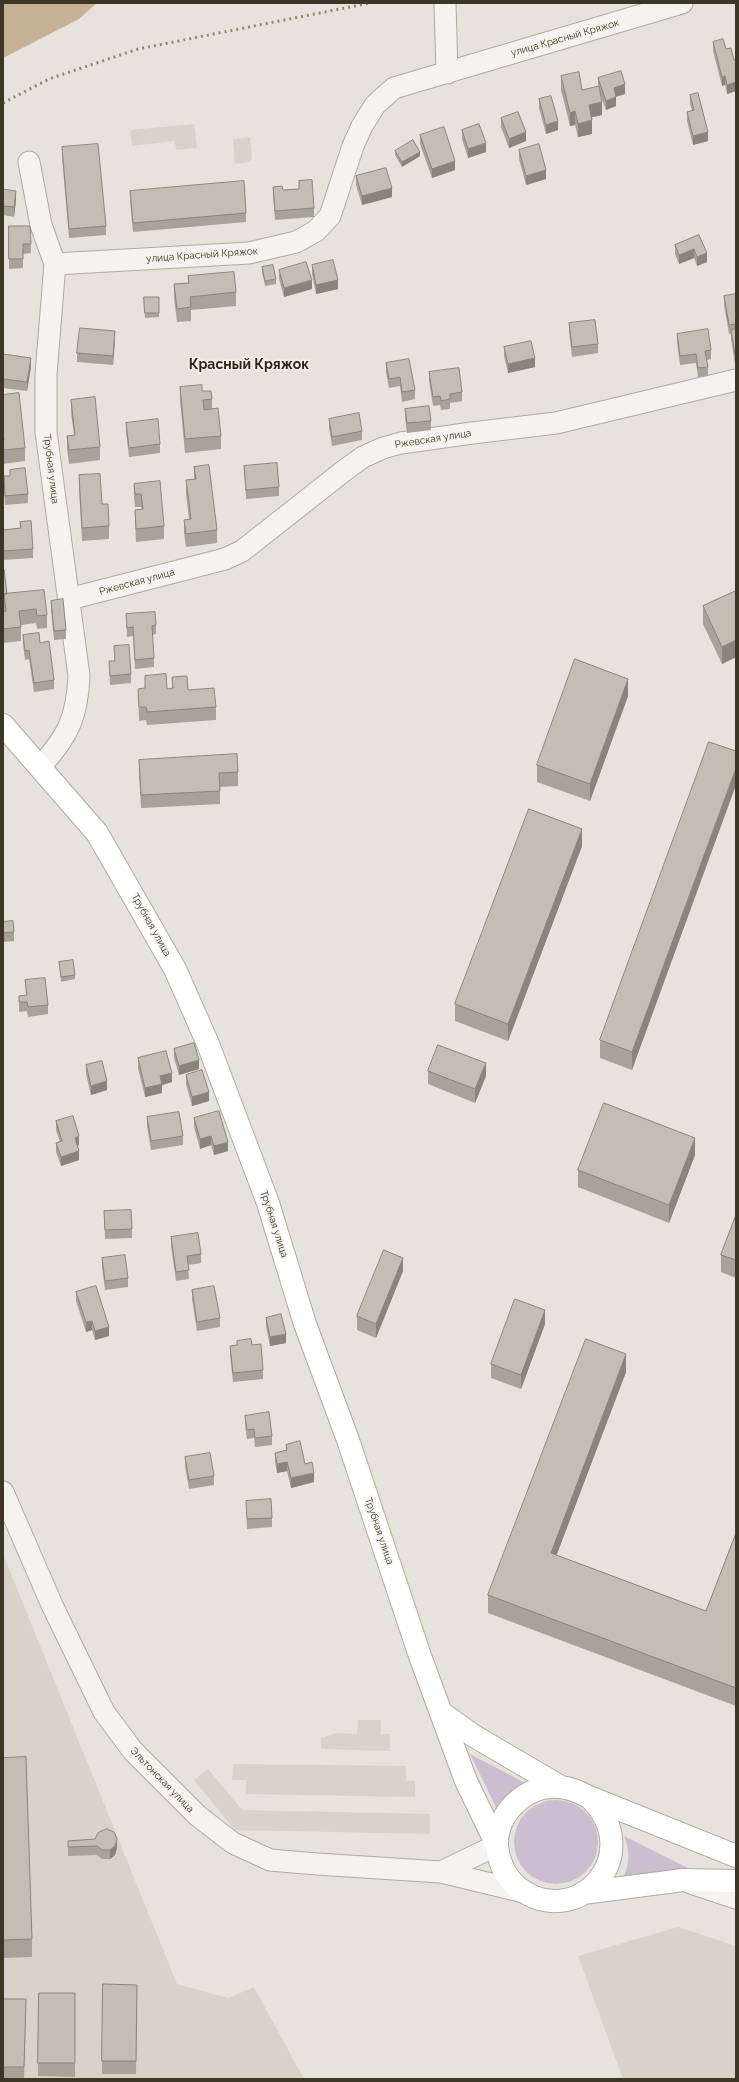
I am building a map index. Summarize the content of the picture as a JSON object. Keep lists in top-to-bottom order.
{
  "streets": {
    "main road": ["Трубная улица"],
    "street": ["улица Красный Кряжок", "Ржевская улица", "Эльтонская улица"]
  },
  "crossings": [
    ["улица Красный Кряжок", "Трубная улица"],
    ["Ржевская улица", "Трубная улица"],
    ["Трубная улица", "Эльтонская улица"]
  ],
  "districts": ["Красный Кряжок"]
}
